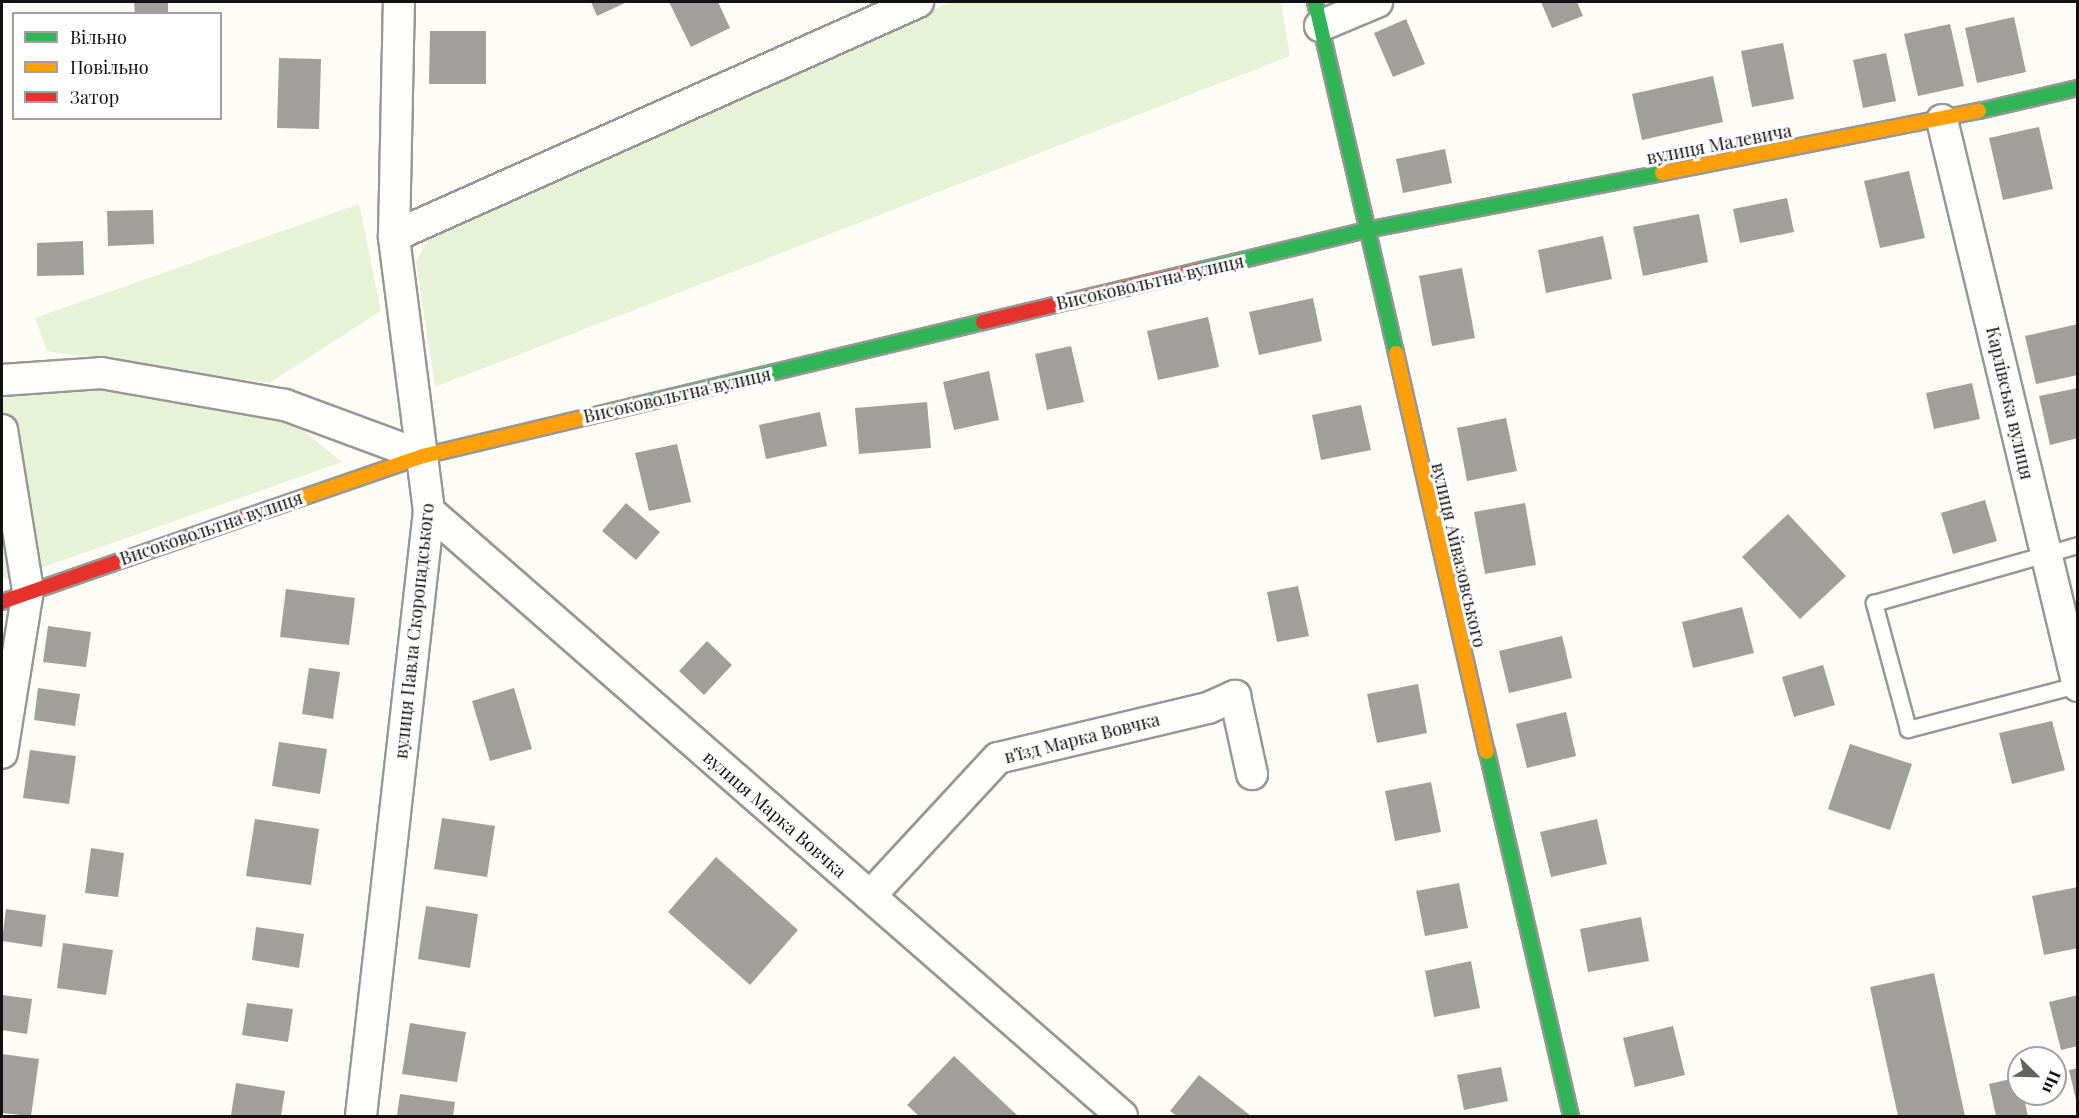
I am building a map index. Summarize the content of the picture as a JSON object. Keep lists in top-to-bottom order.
{
  "streets": {
    "street": [
      "вулиця Малевича",
      "Високовольтна вулиця",
      "Карлівська вулиця",
      "вулиця Айвазовського",
      "вулиця Павла Скоропадського",
      "в'їзд Марка Вовчка",
      "вулиця Марка Вовчка"
    ]
  },
  "crossings": [
    ["вулиця Малевича", "Високовольтна вулиця"],
    ["вулиця Малевича", "Карлівська вулиця"],
    ["вулиця Малевича", "вулиця Айвазовського"],
    ["Високовольтна вулиця", "вулиця Айвазовського"],
    ["Високовольтна вулиця", "вулиця Павла Скоропадського"],
    ["вулиця Павла Скоропадського", "вулиця Марка Вовчка"],
    ["в'їзд Марка Вовчка", "вулиця Марка Вовчка"]
  ],
  "legend": ["Вільно", "Повільно", "Затор"],
  "north": "bottom right"
}
